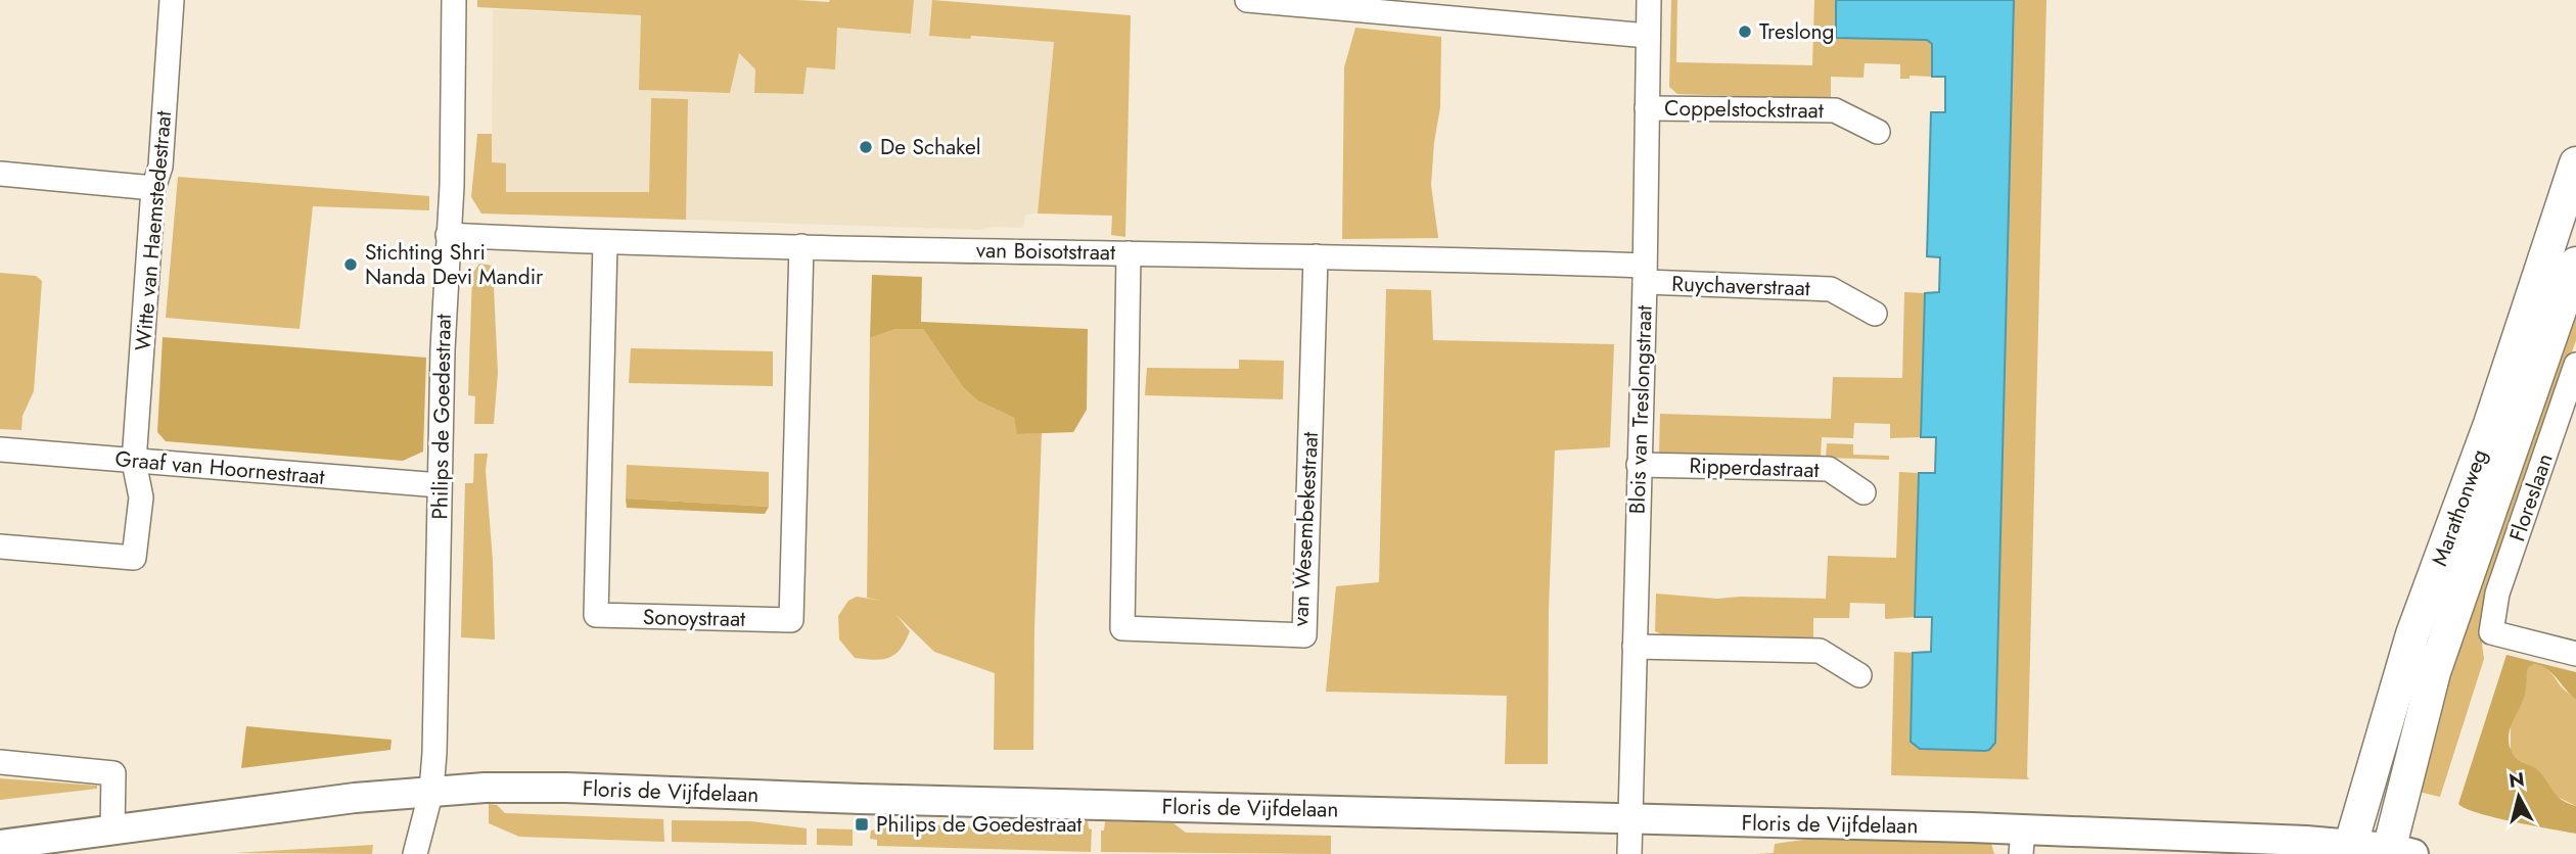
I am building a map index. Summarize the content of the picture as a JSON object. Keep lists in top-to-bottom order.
{
  "streets": {
    "main road": ["Marathonweg"],
    "street": [
      "Coppelstockstraat",
      "Witte van Haemstedestraat",
      "van Boisotstraat",
      "Ruychaverstraat",
      "Blois van Treslongstraat",
      "Philips de Goedestraat",
      "Graaf van Hoornestraat",
      "Ripperdastraat",
      "Floreslaan",
      "van Wesembekestraat",
      "Sonoystraat",
      "Floris de Vijfdelaan"
    ]
  },
  "crossings": [
    ["Coppelstockstraat", "Blois van Treslongstraat"],
    ["Witte van Haemstedestraat", "Graaf van Hoornestraat"],
    ["van Boisotstraat", "Ruychaverstraat"],
    ["van Boisotstraat", "Blois van Treslongstraat"],
    ["van Boisotstraat", "Philips de Goedestraat"],
    ["van Boisotstraat", "van Wesembekestraat"],
    ["van Boisotstraat", "Sonoystraat"],
    ["Ruychaverstraat", "Blois van Treslongstraat"],
    ["Blois van Treslongstraat", "Ripperdastraat"],
    ["Blois van Treslongstraat", "Floris de Vijfdelaan"],
    ["Philips de Goedestraat", "Graaf van Hoornestraat"],
    ["Philips de Goedestraat", "Floris de Vijfdelaan"],
    ["Marathonweg", "Floris de Vijfdelaan"]
  ],
  "places": {
    "other": ["Treslong", "De Schakel", "Stichting Shri Nanda Devi Mandir"],
    "transit": ["Philips de Goedestraat"]
  },
  "north": "top"
}
